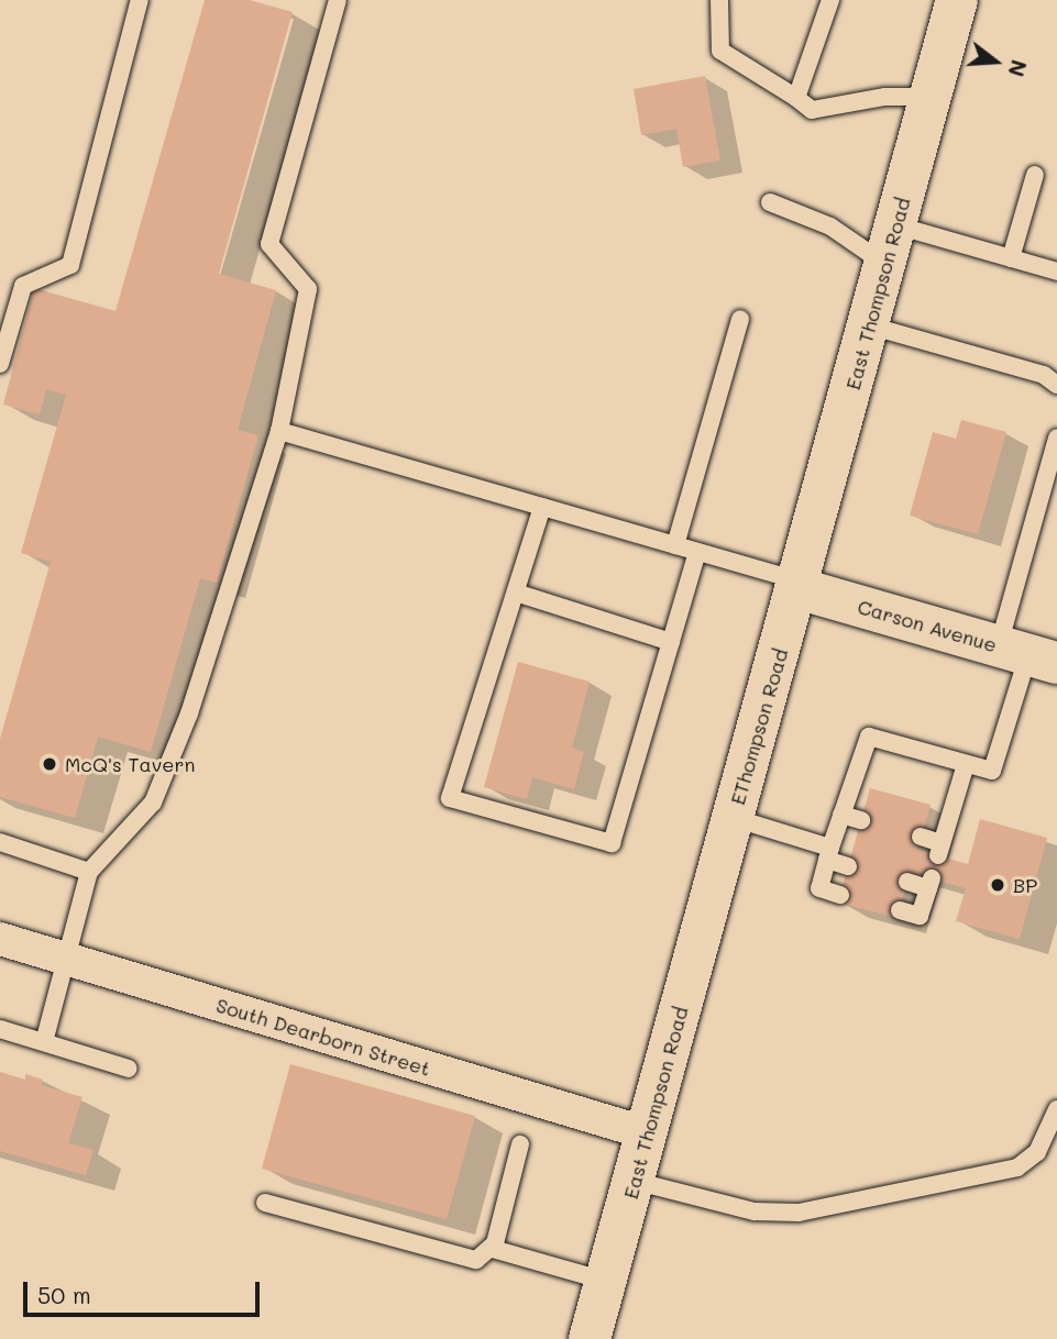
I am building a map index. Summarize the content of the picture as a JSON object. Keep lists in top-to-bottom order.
{
  "streets": {
    "main road": ["East Thompson Road", "Carson Avenue", "EThompson Road"],
    "street": ["South Dearborn Street"]
  },
  "crossings": [
    ["East Thompson Road", "Carson Avenue"],
    ["East Thompson Road", "EThompson Road"],
    ["East Thompson Road", "South Dearborn Street"],
    ["Carson Avenue", "EThompson Road"]
  ],
  "places": ["McQ's Tavern", "BP"],
  "scale_bar": "50 m",
  "north": "right"
}
